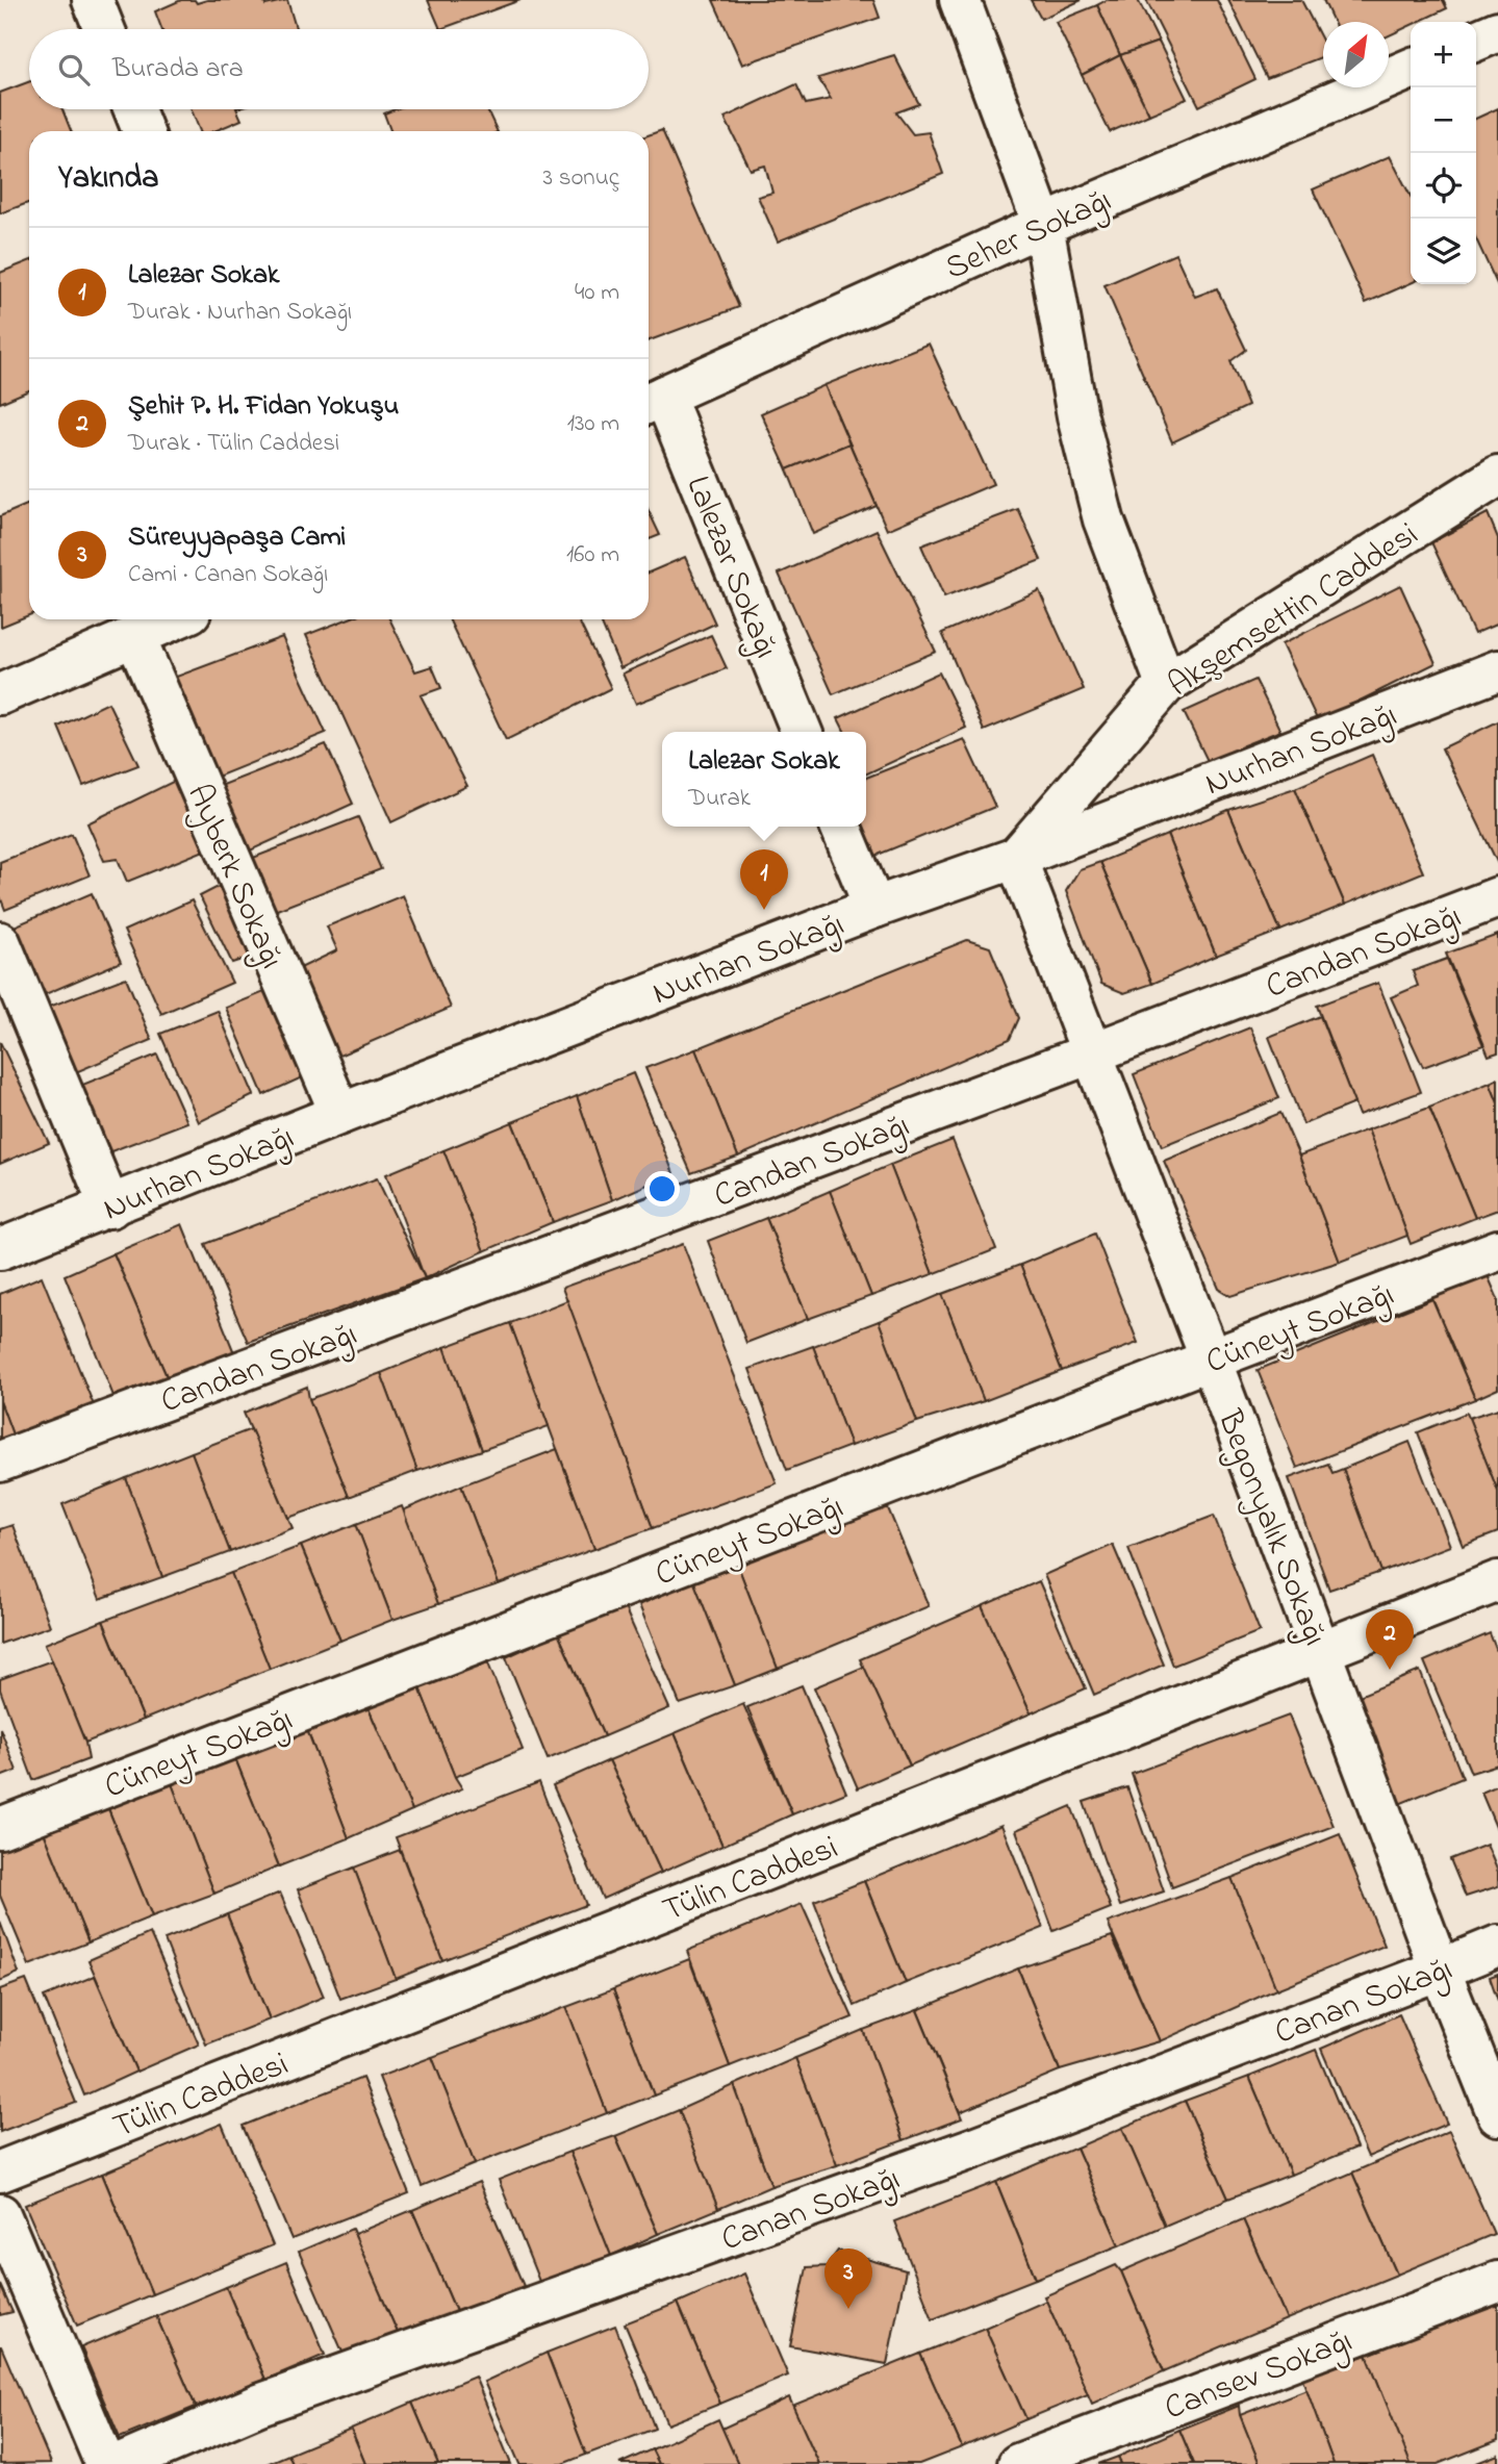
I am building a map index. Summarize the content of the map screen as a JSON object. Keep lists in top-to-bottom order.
{
  "streets": {
    "street": [
      "Seher Sokağı",
      "Lalezar Sokağı",
      "Akşemsettin Caddesi",
      "Nurhan Sokağı",
      "Ayberk Sokağı",
      "Candan Sokağı",
      "Cüneyt Sokağı",
      "Begonyalık Sokağı",
      "Tülin Caddesi",
      "Canan Sokağı",
      "Cansev Sokağı"
    ]
  },
  "crossings": [
    ["Seher Sokağı", "Lalezar Sokağı"],
    ["Akşemsettin Caddesi", "Nurhan Sokağı"],
    ["Akşemsettin Caddesi", "Begonyalık Sokağı"],
    ["Nurhan Sokağı", "Ayberk Sokağı"],
    ["Nurhan Sokağı", "Begonyalık Sokağı"],
    ["Candan Sokağı", "Begonyalık Sokağı"],
    ["Cüneyt Sokağı", "Begonyalık Sokağı"],
    ["Begonyalık Sokağı", "Tülin Caddesi"],
    ["Begonyalık Sokağı", "Canan Sokağı"]
  ],
  "north": "top right",
  "page": {
    "map_buttons": ["+", "−"],
    "search": "Burada ara",
    "heading": ["Yakında", "3 sonuç"],
    "list": [
      {
        "mark": "1",
        "name": "Lalezar Sokak",
        "note": "Durak · Nurhan Sokağı",
        "value": "40 m"
      },
      {
        "mark": "2",
        "name": "Şehit P. H. Fidan Yokuşu",
        "note": "Durak · Tülin Caddesi",
        "value": "130 m"
      },
      {
        "mark": "3",
        "name": "Süreyyapaşa Cami",
        "note": "Cami · Canan Sokağı",
        "value": "160 m"
      }
    ],
    "popup": ["Lalezar Sokak", "Durak"],
    "pins": ["1", "2", "3"]
  }
}
